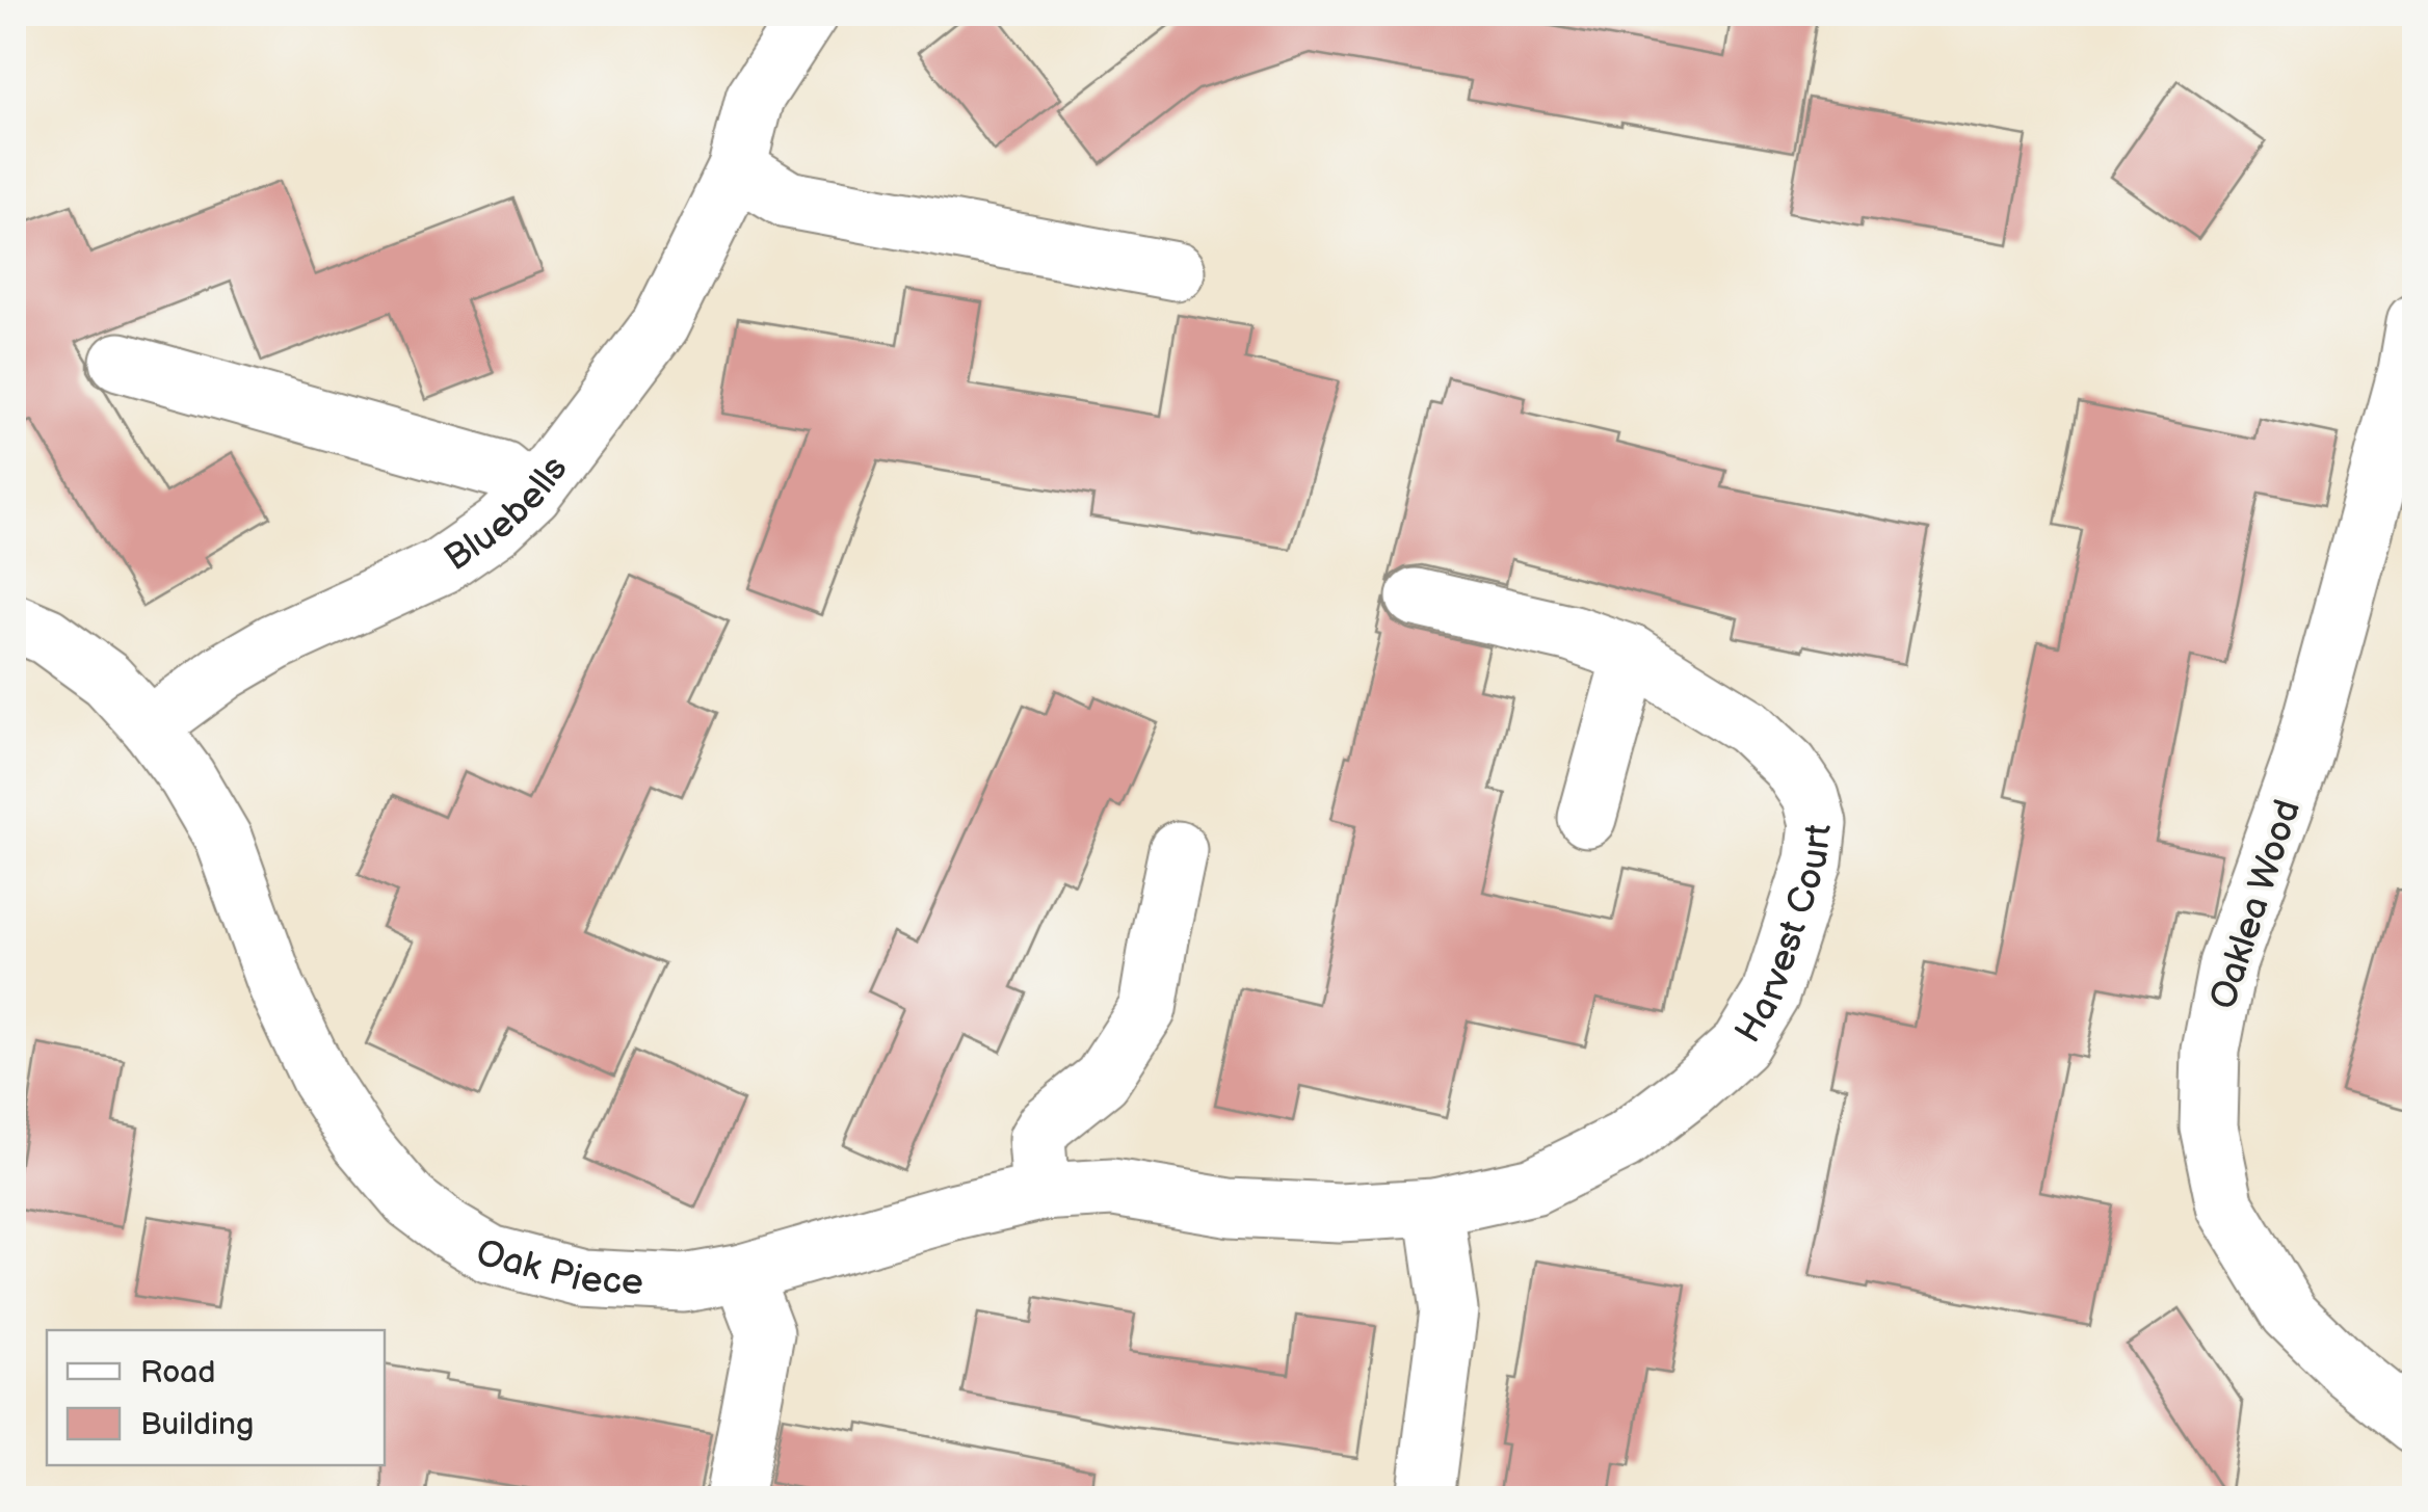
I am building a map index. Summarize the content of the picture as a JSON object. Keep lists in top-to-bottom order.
{
  "streets": {
    "street": [
      "Bluebells",
      "Oaklea Wood",
      "Harvest Court",
      "Oak Piece"
    ]
  },
  "crossings": [
    ["Bluebells", "Oak Piece"],
    ["Harvest Court", "Oak Piece"]
  ],
  "legend": ["Road", "Building"]
}
